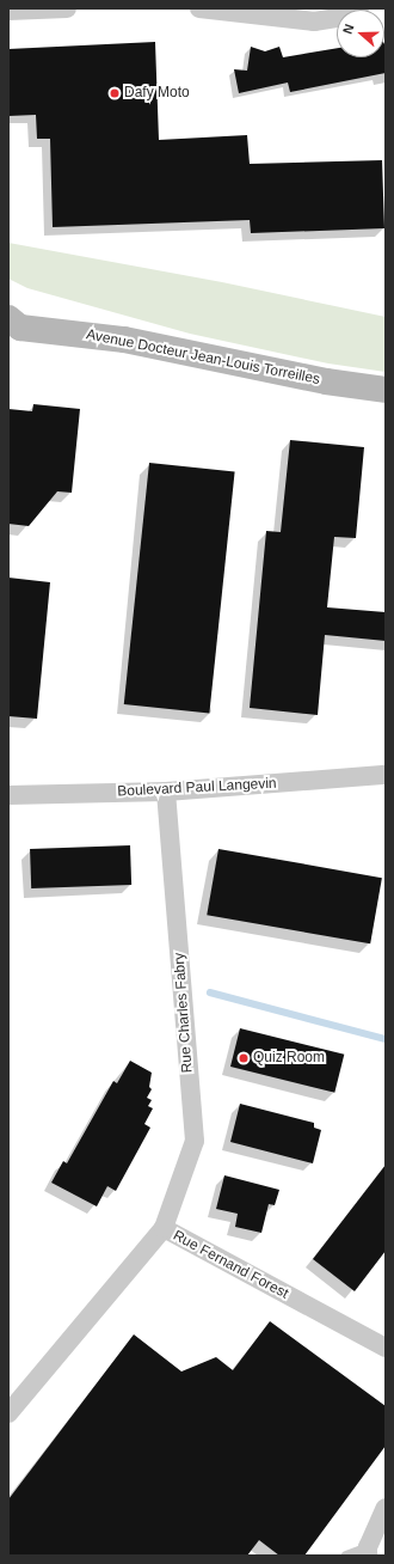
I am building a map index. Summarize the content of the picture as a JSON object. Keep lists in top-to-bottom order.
{
  "streets": {
    "main road": ["Avenue Docteur Jean-Louis Torreilles"],
    "street": ["Boulevard Paul Langevin", "Rue Charles Fabry", "Rue Fernand Forest"]
  },
  "crossings": [
    ["Boulevard Paul Langevin", "Rue Charles Fabry"],
    ["Rue Charles Fabry", "Rue Fernand Forest"]
  ],
  "places": ["Dafy Moto", "Quiz Room"],
  "north": "left"
}
